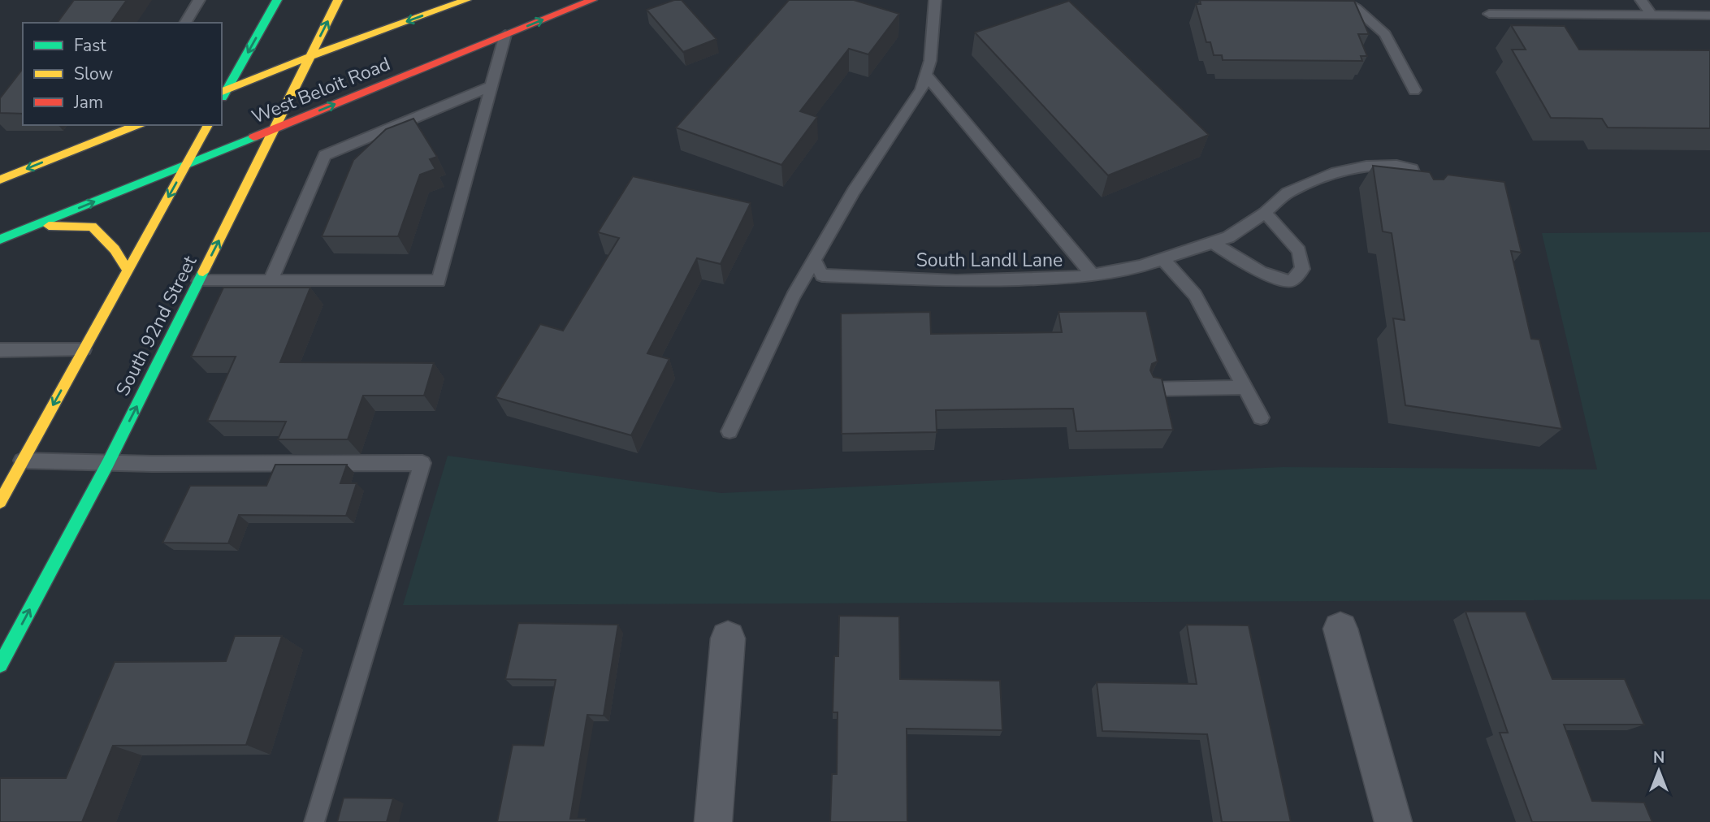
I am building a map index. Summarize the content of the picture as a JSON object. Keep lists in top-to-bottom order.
{
  "streets": {
    "main road": ["West Beloit Road", "South 92nd Street"],
    "lane": ["South Landl Lane"]
  },
  "crossings": [
    ["West Beloit Road", "South 92nd Street"]
  ],
  "legend": ["Fast", "Slow", "Jam"],
  "north": "top"
}
